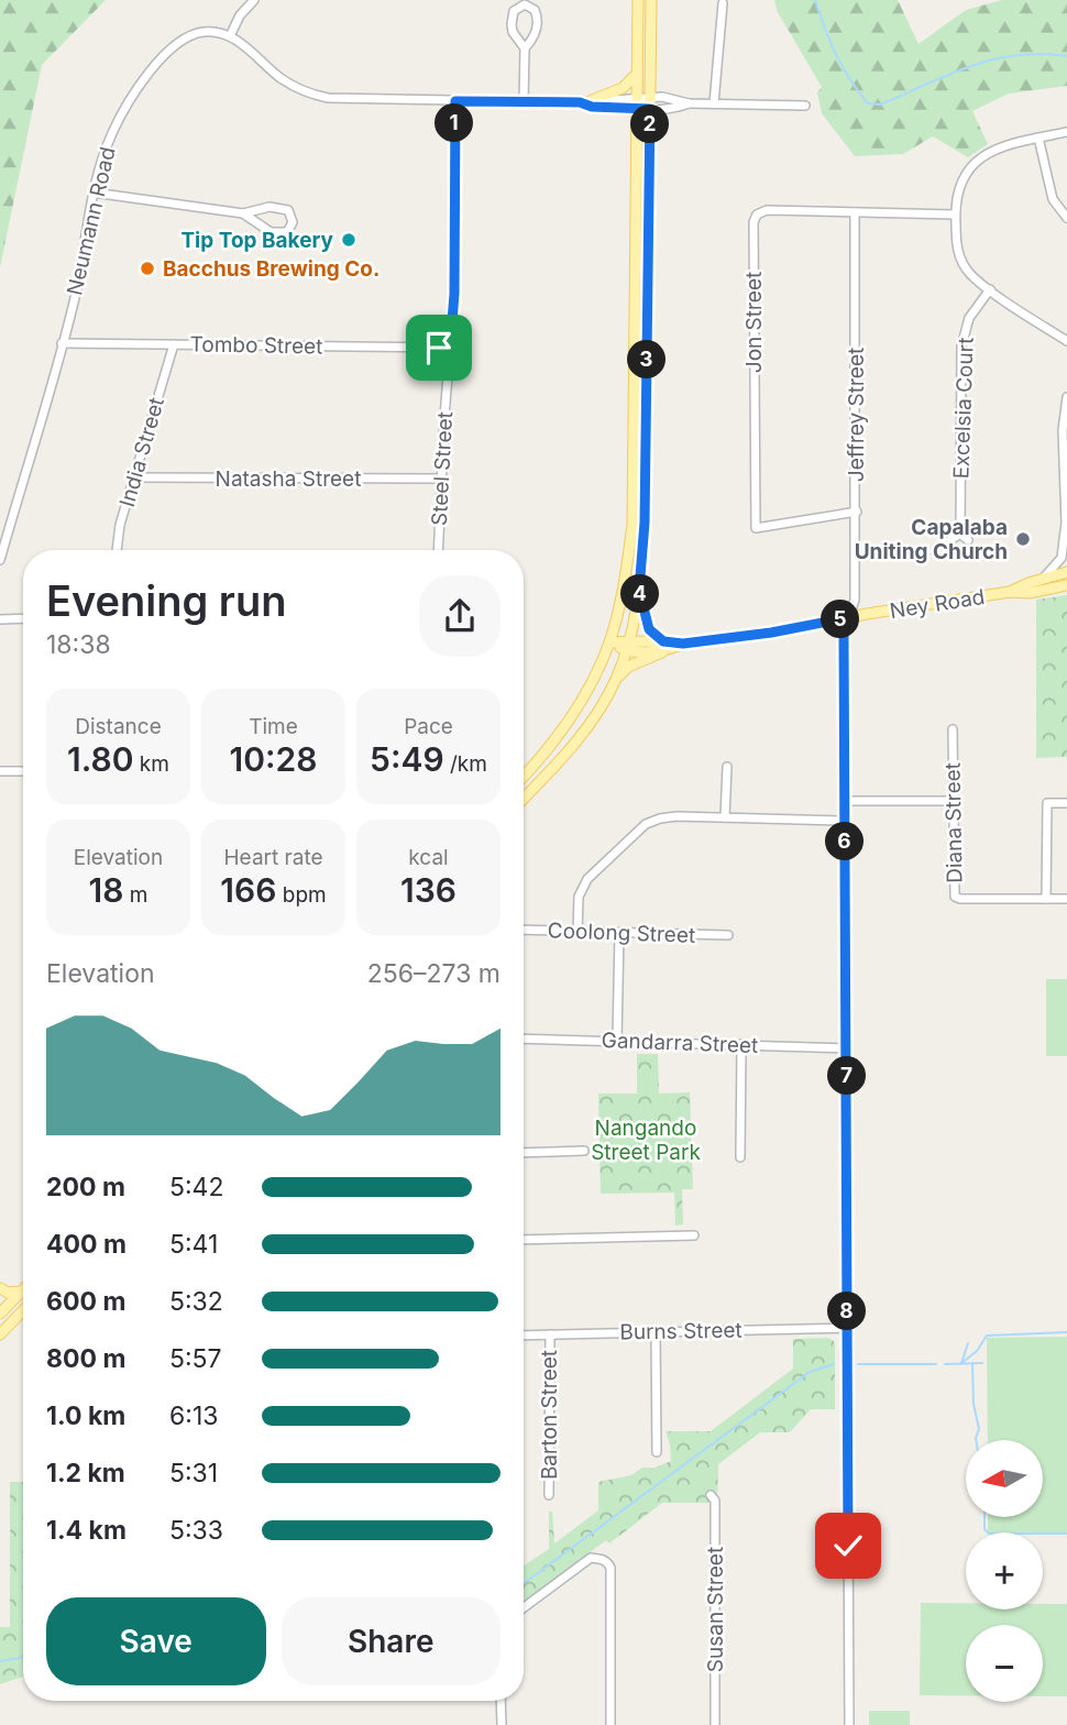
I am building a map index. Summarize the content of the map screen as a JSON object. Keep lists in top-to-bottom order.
{
  "streets": {
    "main road": ["Ney Road"],
    "street": [
      "Neumann Road",
      "Jon Street",
      "Tombo Street",
      "Excelsia Court",
      "Jeffrey Street",
      "India Street",
      "Steel Street",
      "Natasha Street",
      "Diana Street",
      "Coolong Street",
      "Gandarra Street",
      "Burns Street",
      "Barton Street",
      "Susan Street"
    ]
  },
  "crossings": [
    ["Neumann Road", "Tombo Street"],
    ["Jon Street", "Jeffrey Street"],
    ["Tombo Street", "India Street"],
    ["Tombo Street", "Steel Street"],
    ["Jeffrey Street", "Ney Road"],
    ["Jeffrey Street", "Gandarra Street"],
    ["Jeffrey Street", "Burns Street"],
    ["India Street", "Natasha Street"],
    ["Steel Street", "Natasha Street"],
    ["Burns Street", "Barton Street"]
  ],
  "parks": ["Nangando Street Park"],
  "places": ["Tip Top Bakery", "Bacchus Brewing Co.", "Capalaba Uniting Church"],
  "north": "left",
  "page": {
    "pins": [
      "1",
      "2",
      "3",
      "4",
      "5",
      "6",
      "7",
      "8"
    ],
    "heading": ["Evening run", "18:38"],
    "stats": [
      ["Distance", "1.80 km"],
      ["Time", "10:28"],
      ["Pace", "5:49 /km"],
      ["Elevation", "18 m"],
      ["Heart rate", "166 bpm"],
      ["kcal", "136"]
    ],
    "chart": ["Elevation", "256–273 m"],
    "list": [
      {
        "name": "200 m",
        "note": "5:42"
      },
      {
        "name": "400 m",
        "note": "5:41"
      },
      {
        "name": "600 m",
        "note": "5:32"
      },
      {
        "name": "800 m",
        "note": "5:57"
      },
      {
        "name": "1.0 km",
        "note": "6:13"
      },
      {
        "name": "1.2 km",
        "note": "5:31"
      },
      {
        "name": "1.4 km",
        "note": "5:33"
      }
    ],
    "map_buttons": ["+", "−"],
    "buttons": ["Save", "Share"]
  }
}
